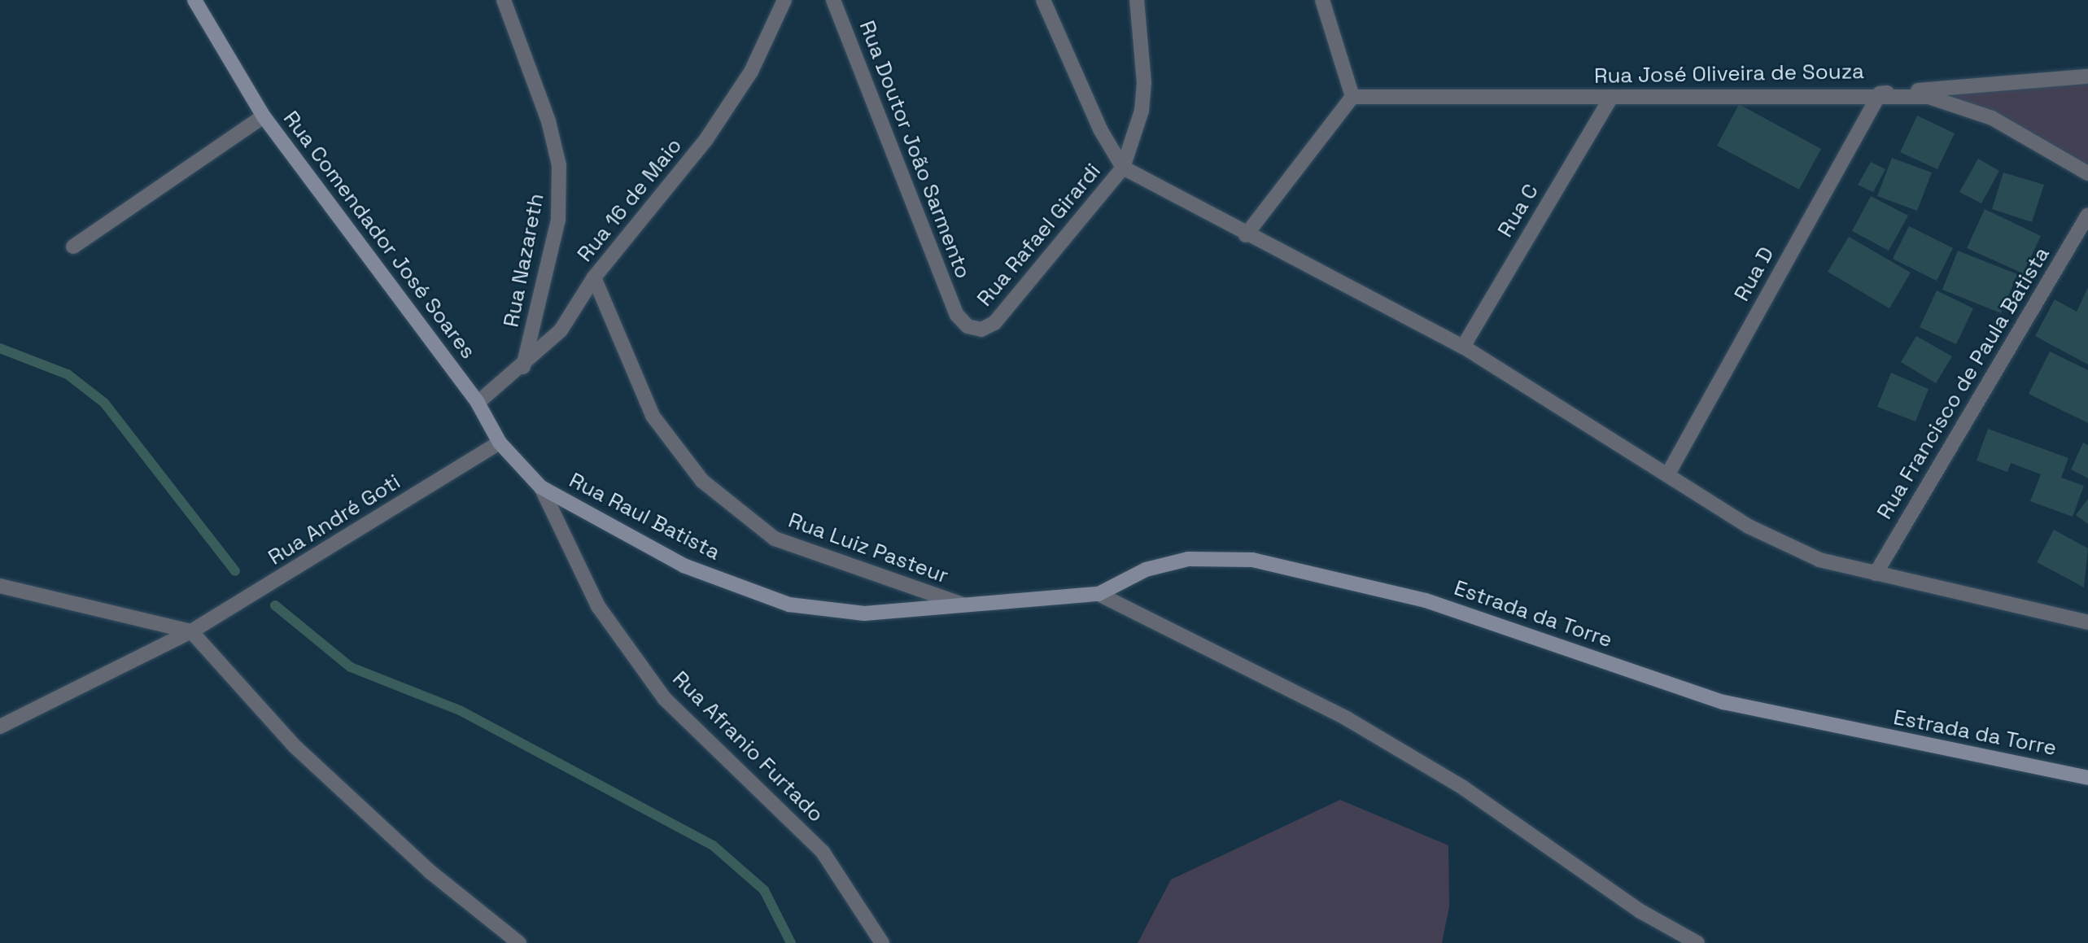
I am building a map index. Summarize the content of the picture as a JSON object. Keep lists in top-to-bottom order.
{
  "streets": {
    "street": [
      "Rua José Oliveira de Souza",
      "Rua Doutor João Sarmento",
      "Rua 16 de Maio",
      "Rua C",
      "Rua Comendador José Soares",
      "Rua Rafael Girardi",
      "Rua Nazareth",
      "Rua D",
      "Rua Francisco de Paula Batista",
      "Rua Raul Batista",
      "Rua André Goti",
      "Rua Luiz Pasteur",
      "Estrada da Torre",
      "Rua Afranio Furtado"
    ]
  },
  "crossings": [
    ["Rua José Oliveira de Souza", "Rua C"],
    ["Rua José Oliveira de Souza", "Rua D"],
    ["Rua Doutor João Sarmento", "Rua Rafael Girardi"],
    ["Rua 16 de Maio", "Rua Comendador José Soares"],
    ["Rua 16 de Maio", "Rua Nazareth"],
    ["Rua 16 de Maio", "Rua Luiz Pasteur"],
    ["Rua Comendador José Soares", "Rua Raul Batista"],
    ["Rua Comendador José Soares", "Rua André Goti"],
    ["Rua Comendador José Soares", "Rua Afranio Furtado"],
    ["Rua Raul Batista", "Rua Luiz Pasteur"],
    ["Rua Raul Batista", "Estrada da Torre"],
    ["Rua Raul Batista", "Rua Afranio Furtado"],
    ["Rua Luiz Pasteur", "Estrada da Torre"]
  ]
}
